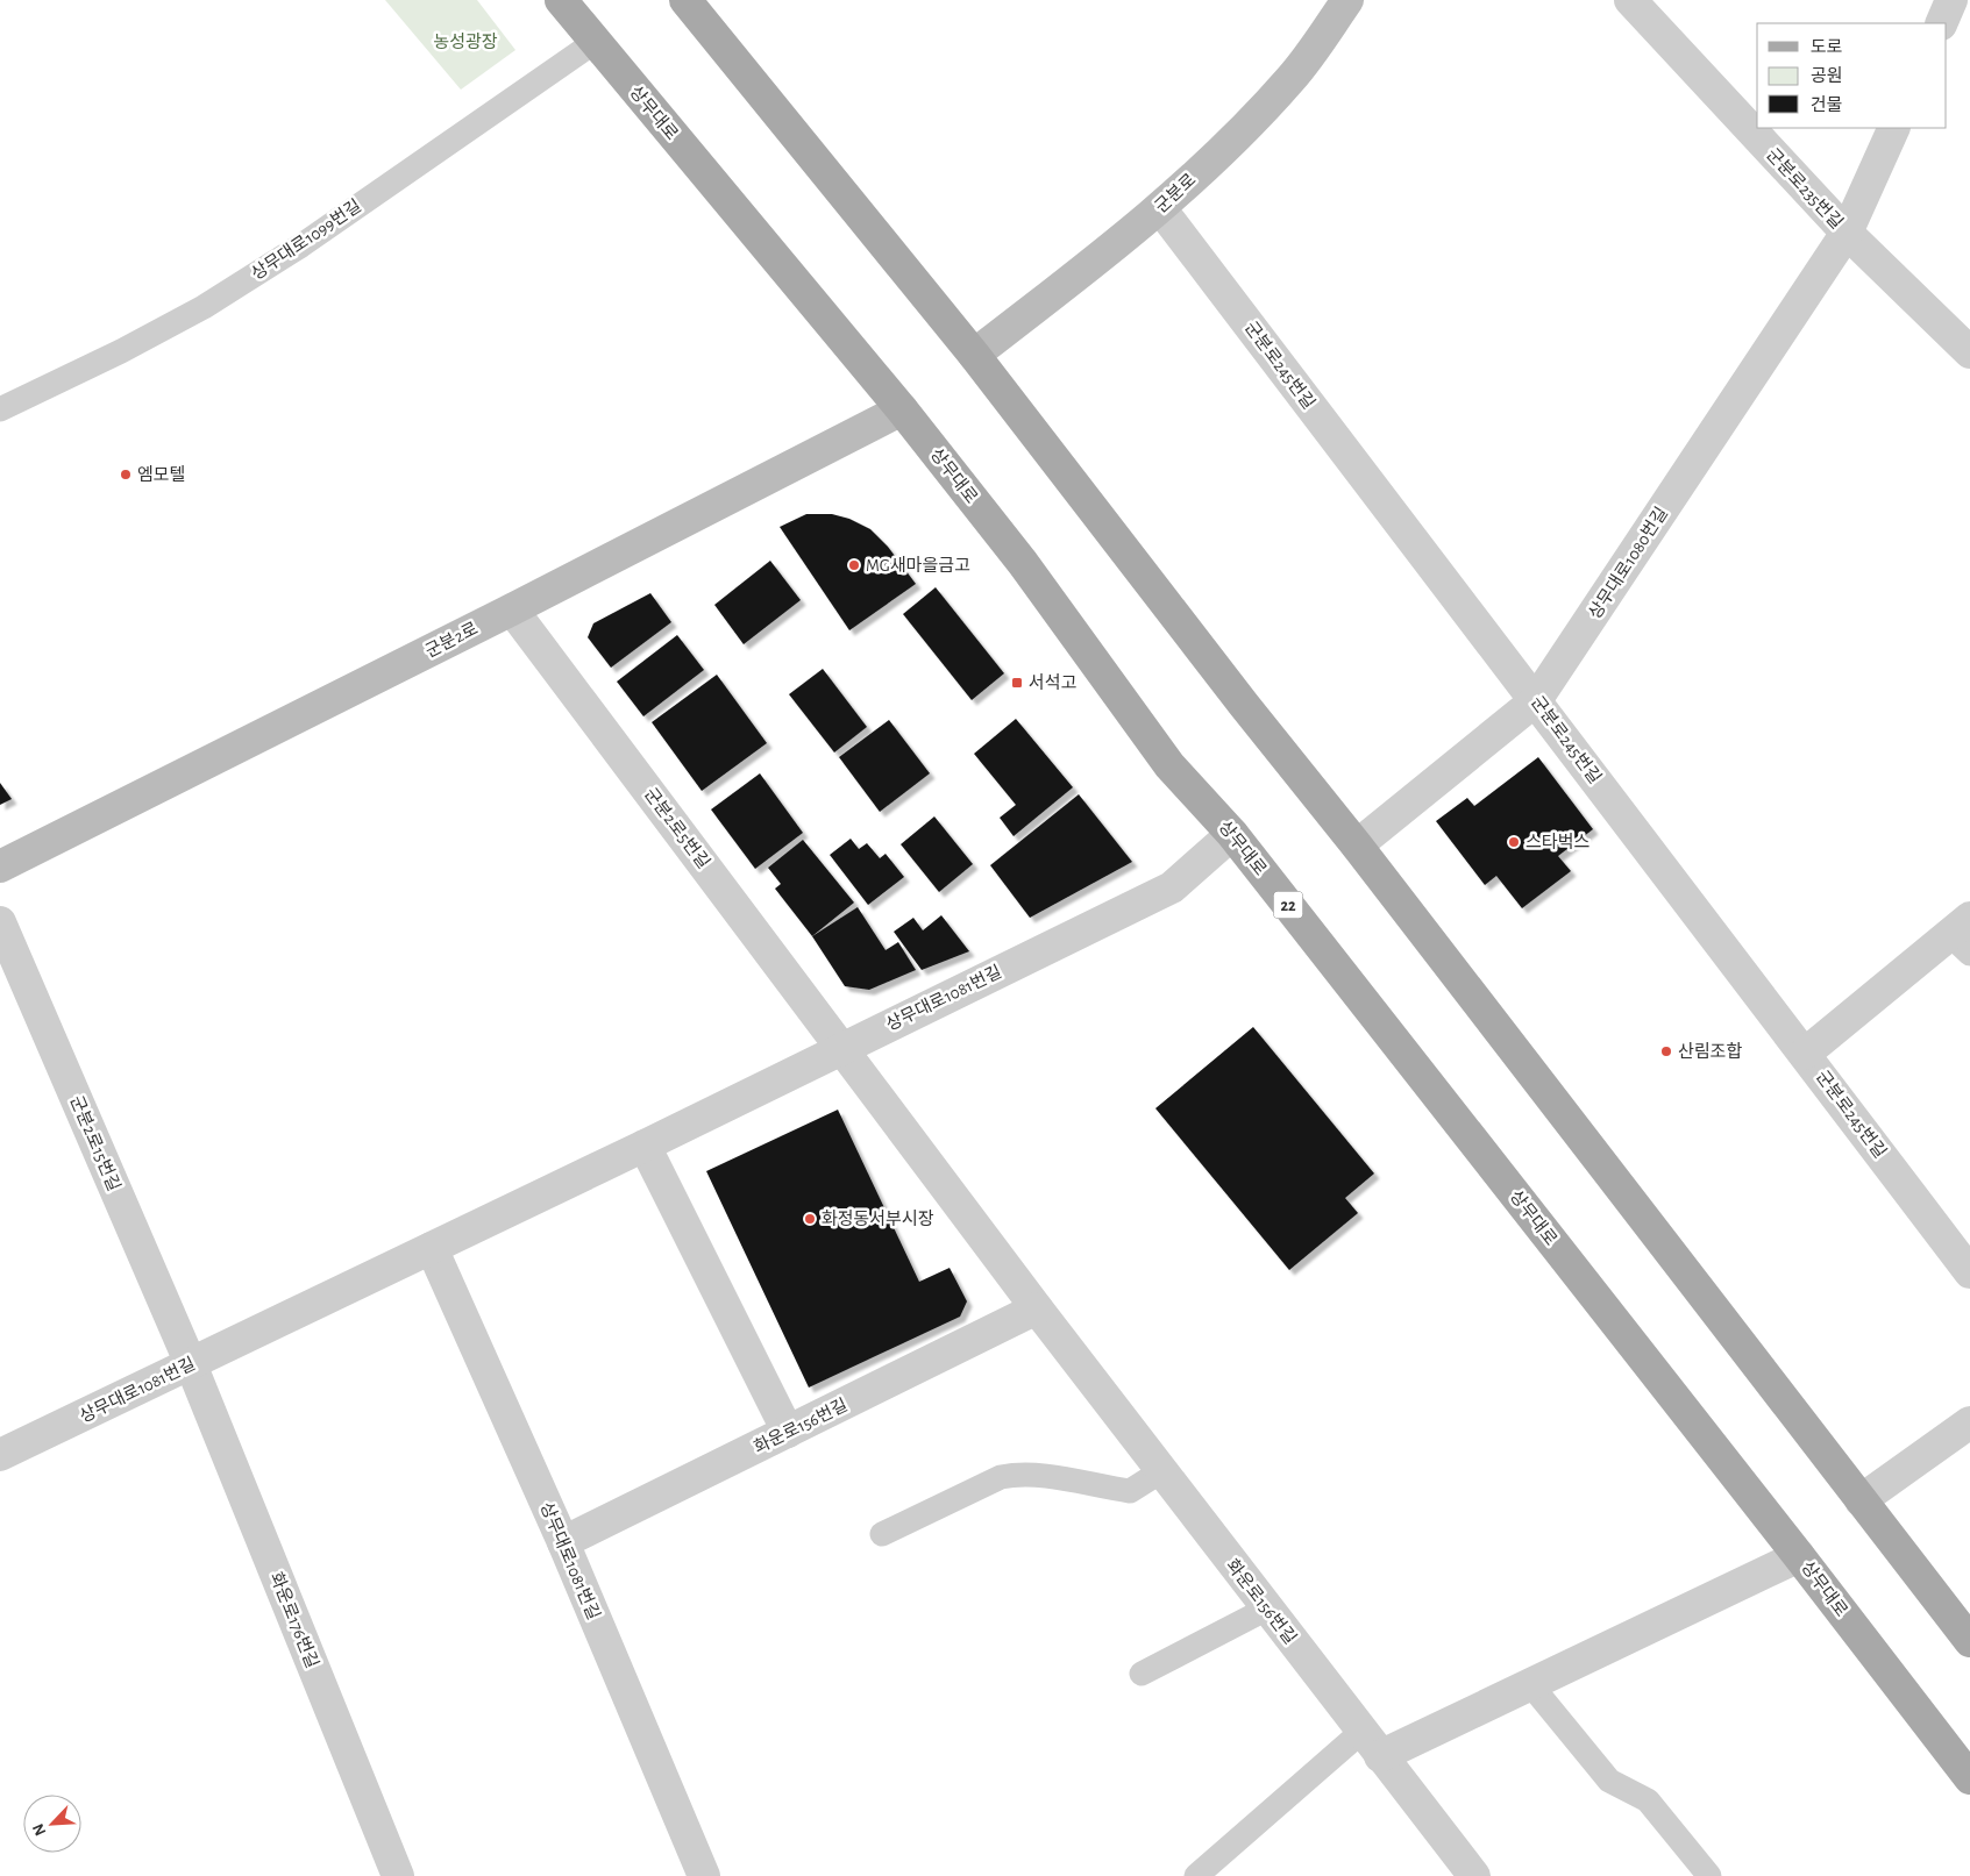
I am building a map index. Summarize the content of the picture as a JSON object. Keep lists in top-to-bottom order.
{
  "streets": {
    "main road": ["상무대로", "22"],
    "street": [
      "군분로235번길",
      "군분로",
      "군분로245번길",
      "상무대로1080번길",
      "군분2로",
      "군분2로5번길",
      "상무대로1081번길",
      "군분2로15번길",
      "화운로156번길",
      "화운로176번길"
    ],
    "lane": ["상무대로1099번길"]
  },
  "crossings": [
    ["상무대로", "상무대로1099번길"],
    ["상무대로", "군분2로"],
    ["상무대로", "22"],
    ["상무대로", "상무대로1081번길"],
    ["군분로235번길", "상무대로1080번길"],
    ["군분로", "군분로245번길"],
    ["상무대로1099번길", "22"],
    ["군분로245번길", "상무대로1080번길"],
    ["군분2로", "군분2로5번길"],
    ["군분2로5번길", "상무대로1081번길"],
    ["군분2로5번길", "화운로156번길"],
    ["상무대로1081번길", "군분2로15번길"],
    ["상무대로1081번길", "화운로156번길"],
    ["상무대로1081번길", "화운로176번길"],
    ["군분2로15번길", "화운로176번길"]
  ],
  "parks": ["농성광장"],
  "places": {
    "other": [
      "엠모텔",
      "MG새마을금고",
      "스타벅스",
      "산림조합",
      "화정동서부시장"
    ],
    "transit": ["서석고"]
  },
  "legend": ["도로", "공원", "건물"],
  "north": "bottom left"
}
